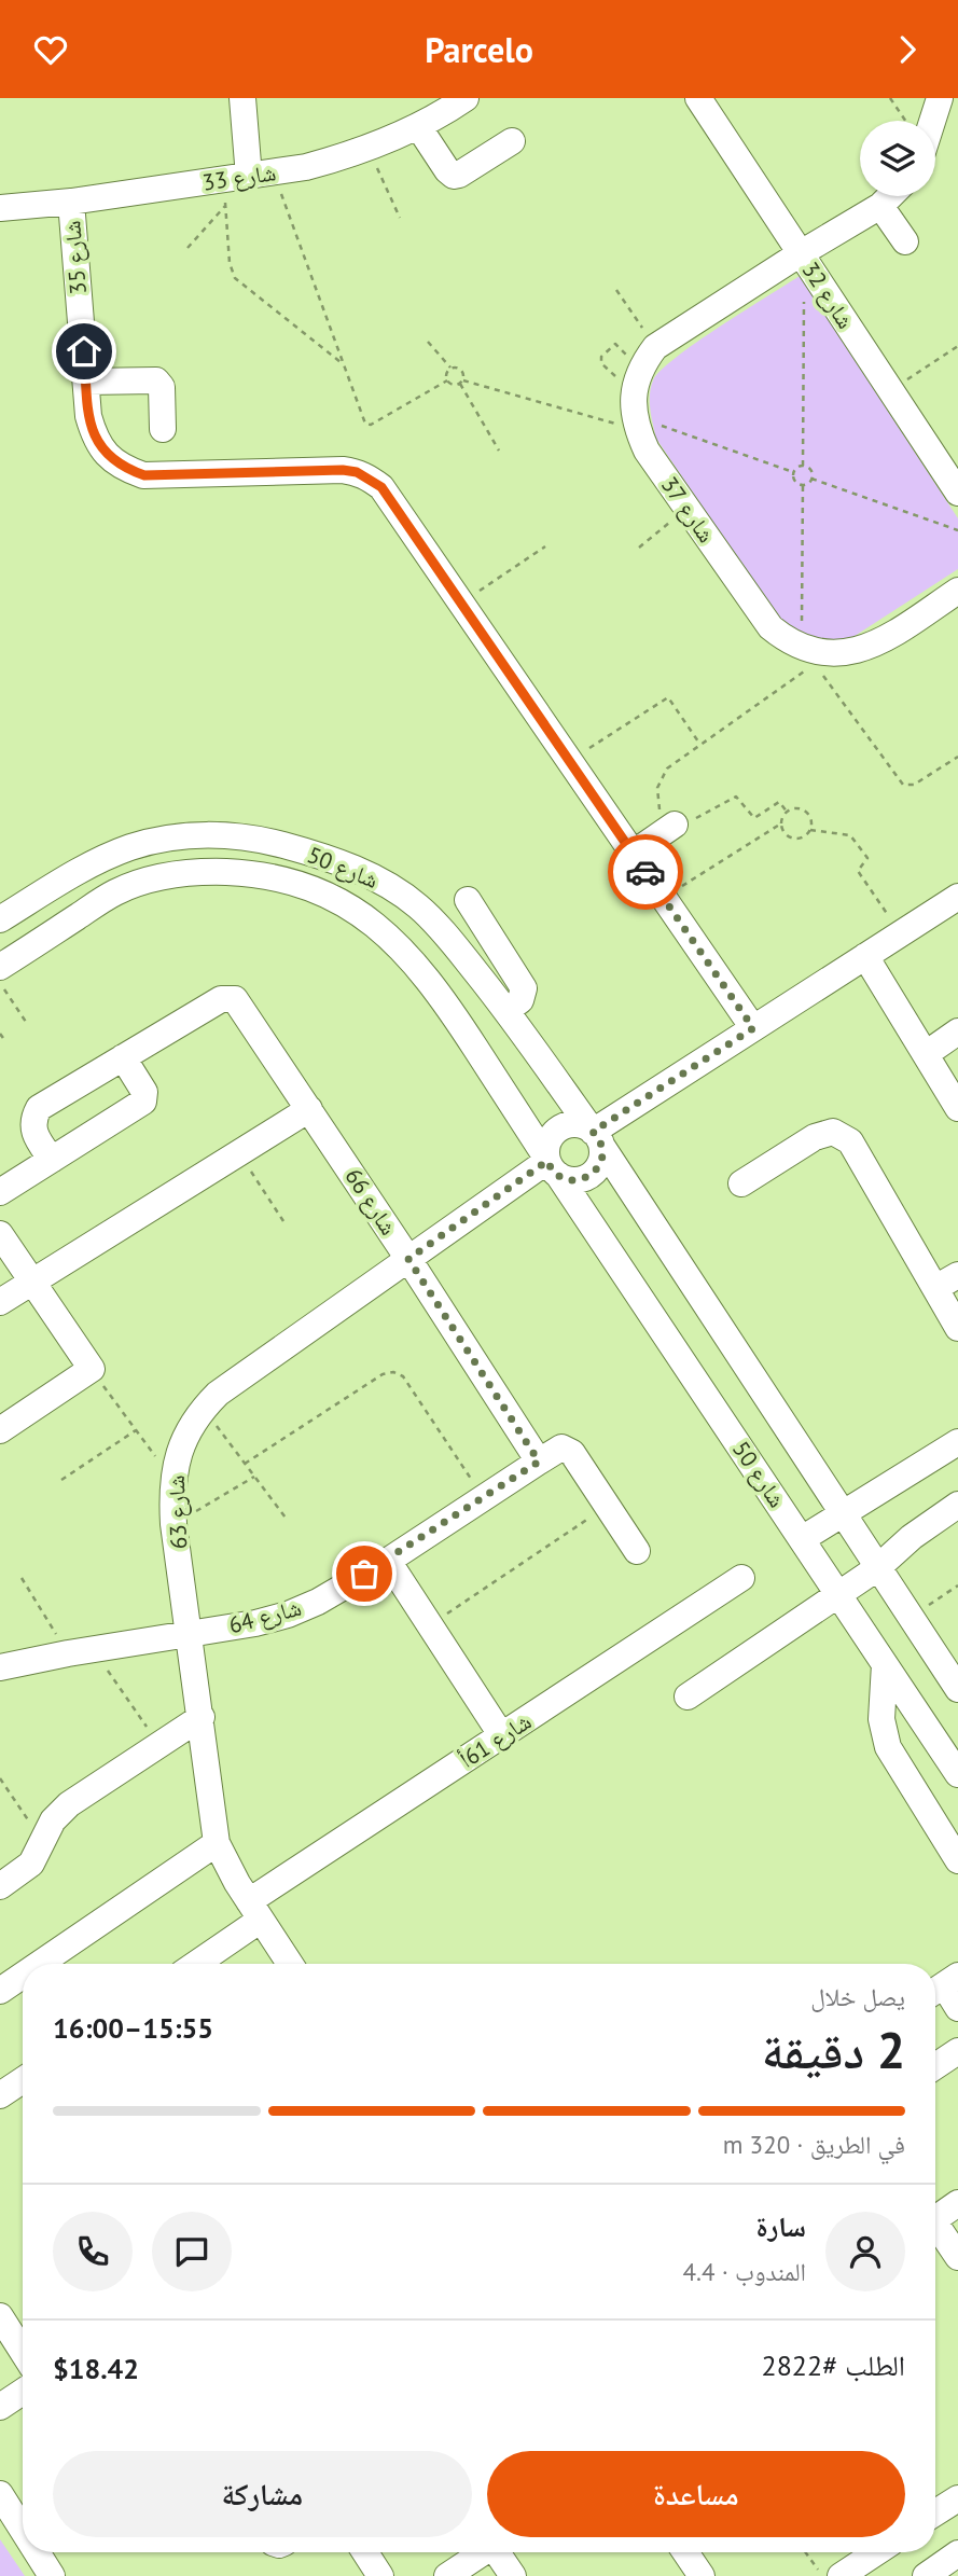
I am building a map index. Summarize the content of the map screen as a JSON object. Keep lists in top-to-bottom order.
{
  "streets": {
    "street": [
      "شارع 33",
      "شارع 35",
      "شارع 32",
      "شارع 37",
      "شارع 50",
      "شارع 66",
      "شارع 63",
      "شارع 64",
      "شارع 61أ"
    ]
  },
  "crossings": [
    ["شارع 33", "شارع 35"],
    ["شارع 50", "شارع 63"],
    ["شارع 66", "شارع 63"],
    ["شارع 66", "شارع 64"],
    ["شارع 63", "شارع 64"],
    ["شارع 63", "شارع 61أ"]
  ],
  "page": {
    "header": "Parcelo",
    "heading": ["2 دقيقة", "يصل خلال", "15:55–16:00"],
    "panel": [
      "سارة",
      "المندوب · 4.4",
      "الطلب #2822",
      "$18.42"
    ],
    "bar": "في الطريق · 320 m",
    "buttons": ["مساعدة", "مشاركة"]
  }
}
